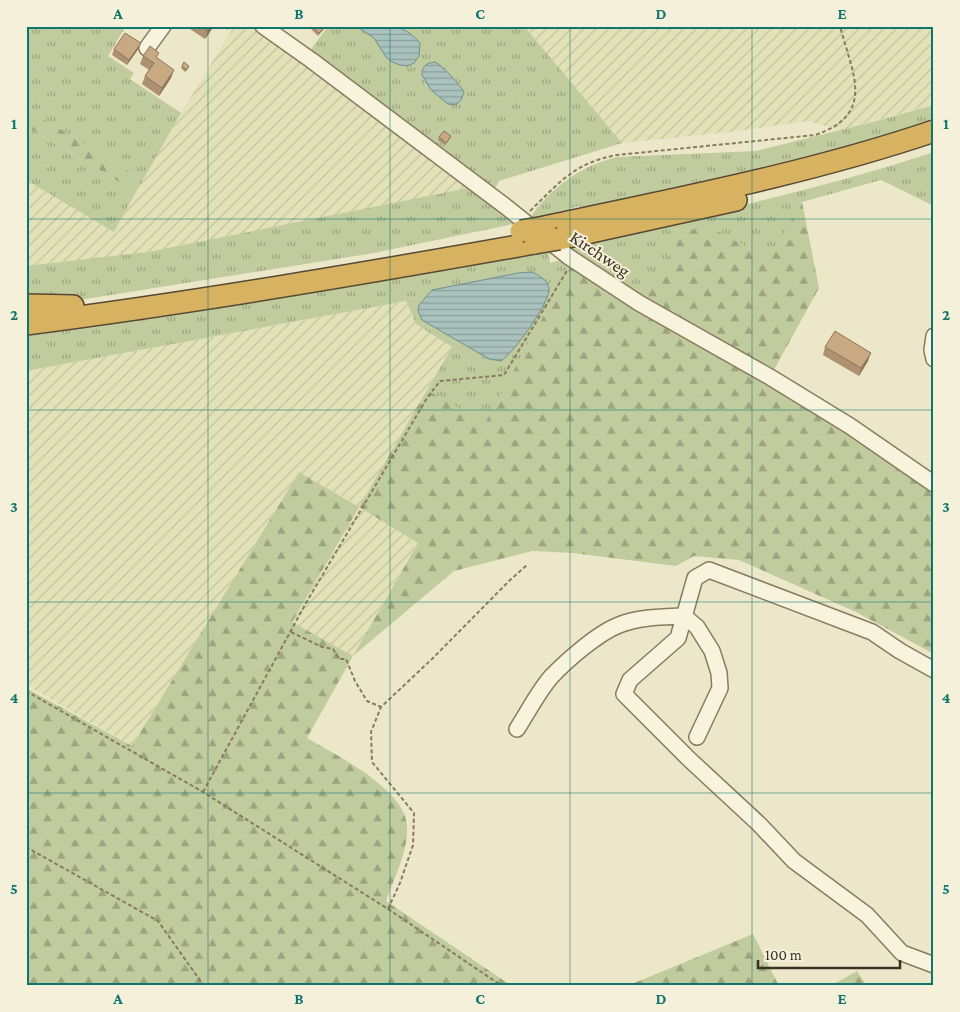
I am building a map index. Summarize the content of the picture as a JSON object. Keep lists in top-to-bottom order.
{
  "streets": {
    "street": ["Kirchweg"]
  },
  "scale_bar": "100 m",
  "grid": {
    "columns": [
      "A",
      "B",
      "C",
      "D",
      "E"
    ],
    "rows": [
      "1",
      "2",
      "3",
      "4",
      "5"
    ]
  }
}
